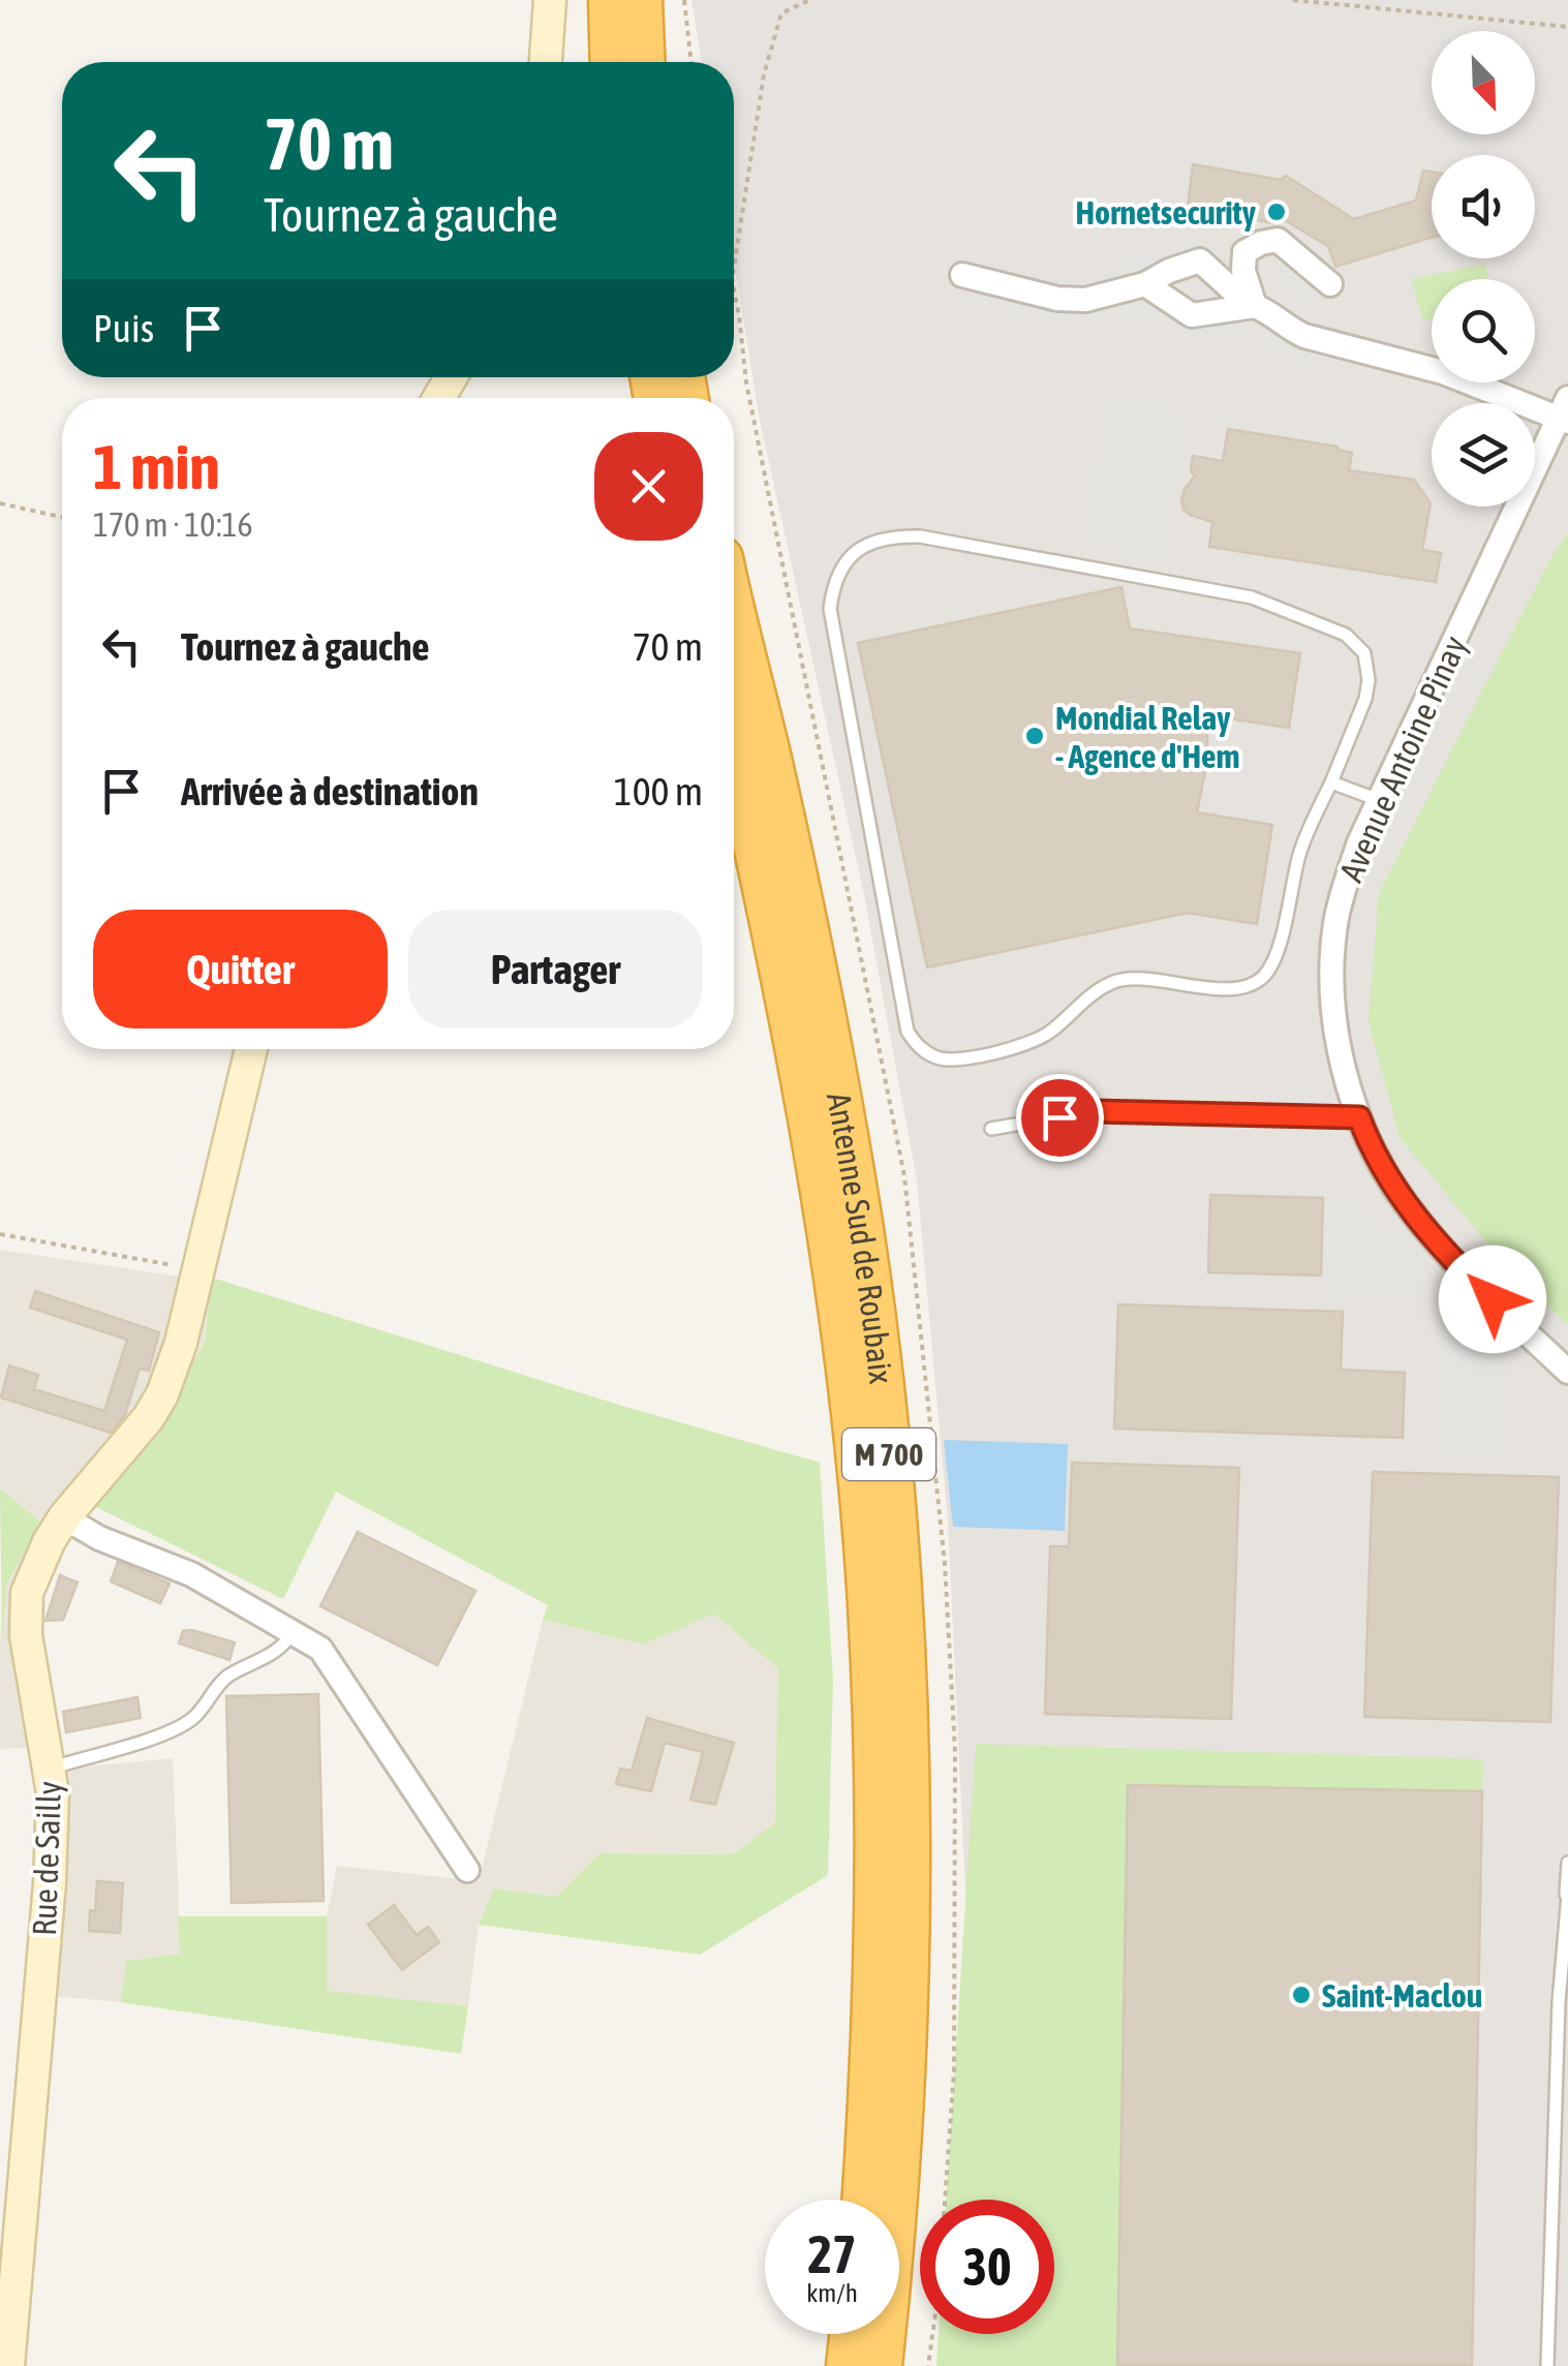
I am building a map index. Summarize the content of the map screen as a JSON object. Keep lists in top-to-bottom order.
{
  "streets": {
    "highway": ["Antenne Sud de Roubaix", "M 700"],
    "street": ["Avenue Antoine Pinay", "Rue de Sailly"]
  },
  "places": ["Hornetsecurity", "Mondial Relay - Agence d'Hem", "Saint-Maclou"],
  "north": "bottom right",
  "page": {
    "turn": ["70 m", "Tournez à gauche"],
    "then": "Puis",
    "heading": ["1 min", "170 m · 10:16"],
    "list": [
      {
        "name": "Tournez à gauche",
        "value": "70 m"
      },
      {
        "name": "Arrivée à destination",
        "value": "100 m"
      }
    ],
    "buttons": ["Quitter", "Partager"],
    "speed": "27 km/h",
    "limit": "30"
  }
}
